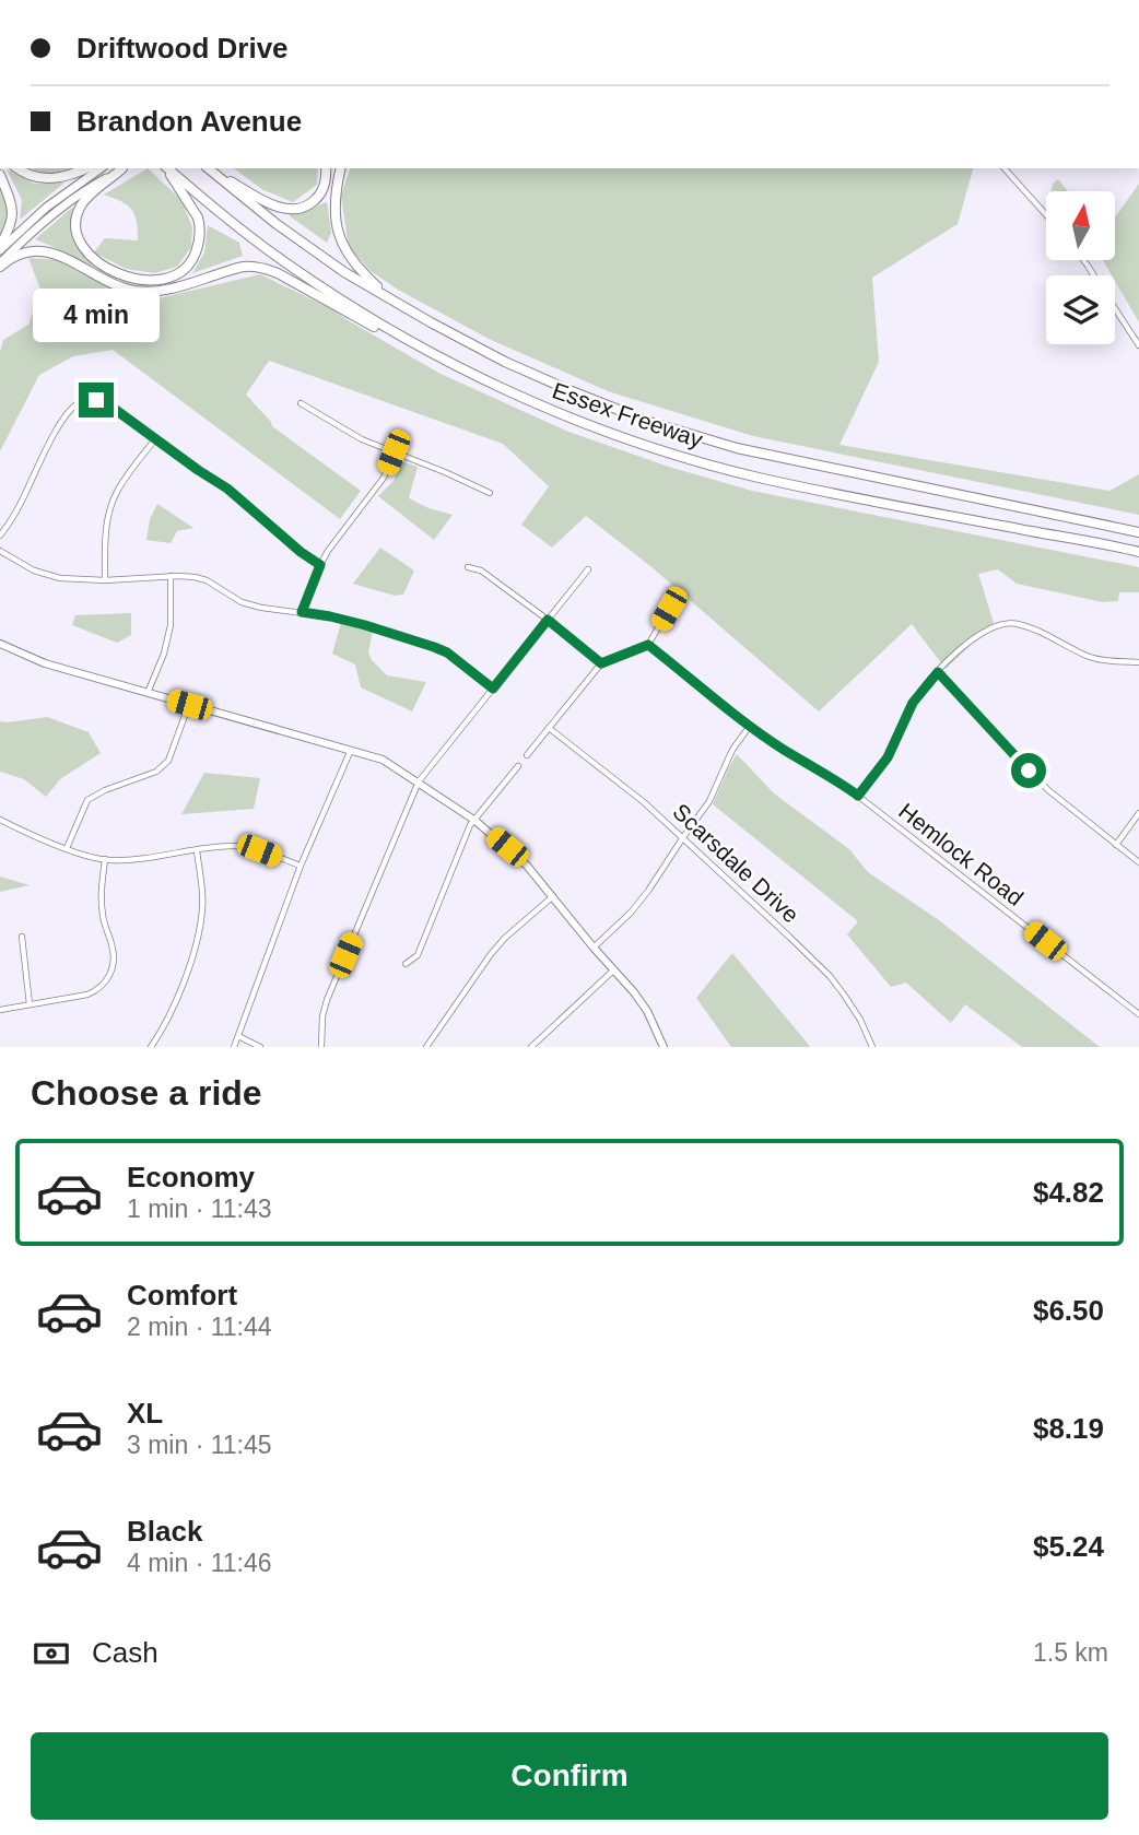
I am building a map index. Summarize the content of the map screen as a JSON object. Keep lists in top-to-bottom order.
{
  "streets": {
    "highway": ["Essex Freeway"],
    "street": ["Hemlock Road", "Scarsdale Drive"]
  },
  "north": "top",
  "page": {
    "banner": ["Driftwood Drive", "Brandon Avenue"],
    "bubble": "4 min",
    "heading": "Choose a ride",
    "list": [
      {
        "name": "Economy",
        "note": "1 min · 11:43",
        "value": "$4.82"
      },
      {
        "name": "Comfort",
        "note": "2 min · 11:44",
        "value": "$6.50"
      },
      {
        "name": "XL",
        "note": "3 min · 11:45",
        "value": "$8.19"
      },
      {
        "name": "Black",
        "note": "4 min · 11:46",
        "value": "$5.24"
      }
    ],
    "pay": ["Cash", "1.5 km"],
    "buttons": "Confirm"
  }
}
